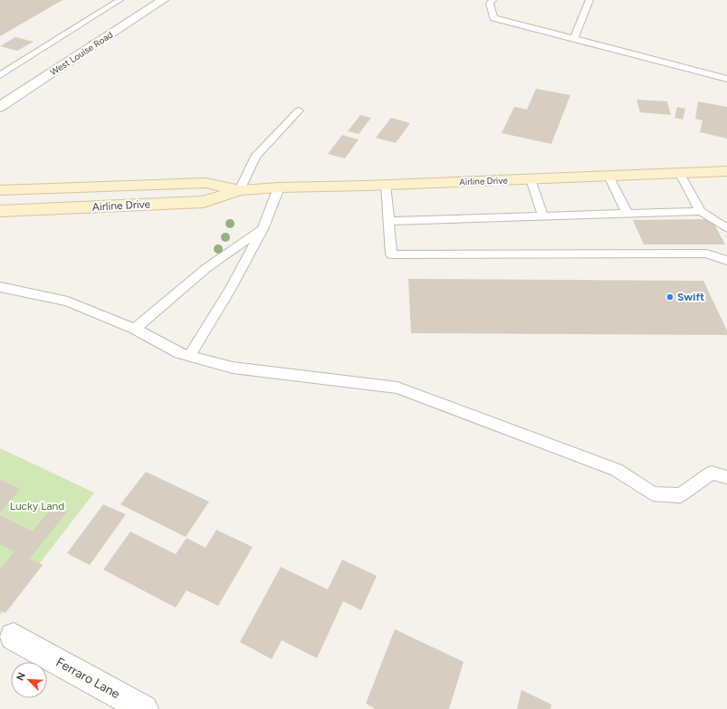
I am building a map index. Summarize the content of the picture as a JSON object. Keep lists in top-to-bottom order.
{
  "streets": {
    "main road": ["Airline Drive"],
    "street": ["West Louise Road", "Ferraro Lane"]
  },
  "parks": ["Lucky Land"],
  "places": ["Swift"],
  "north": "top left"
}
